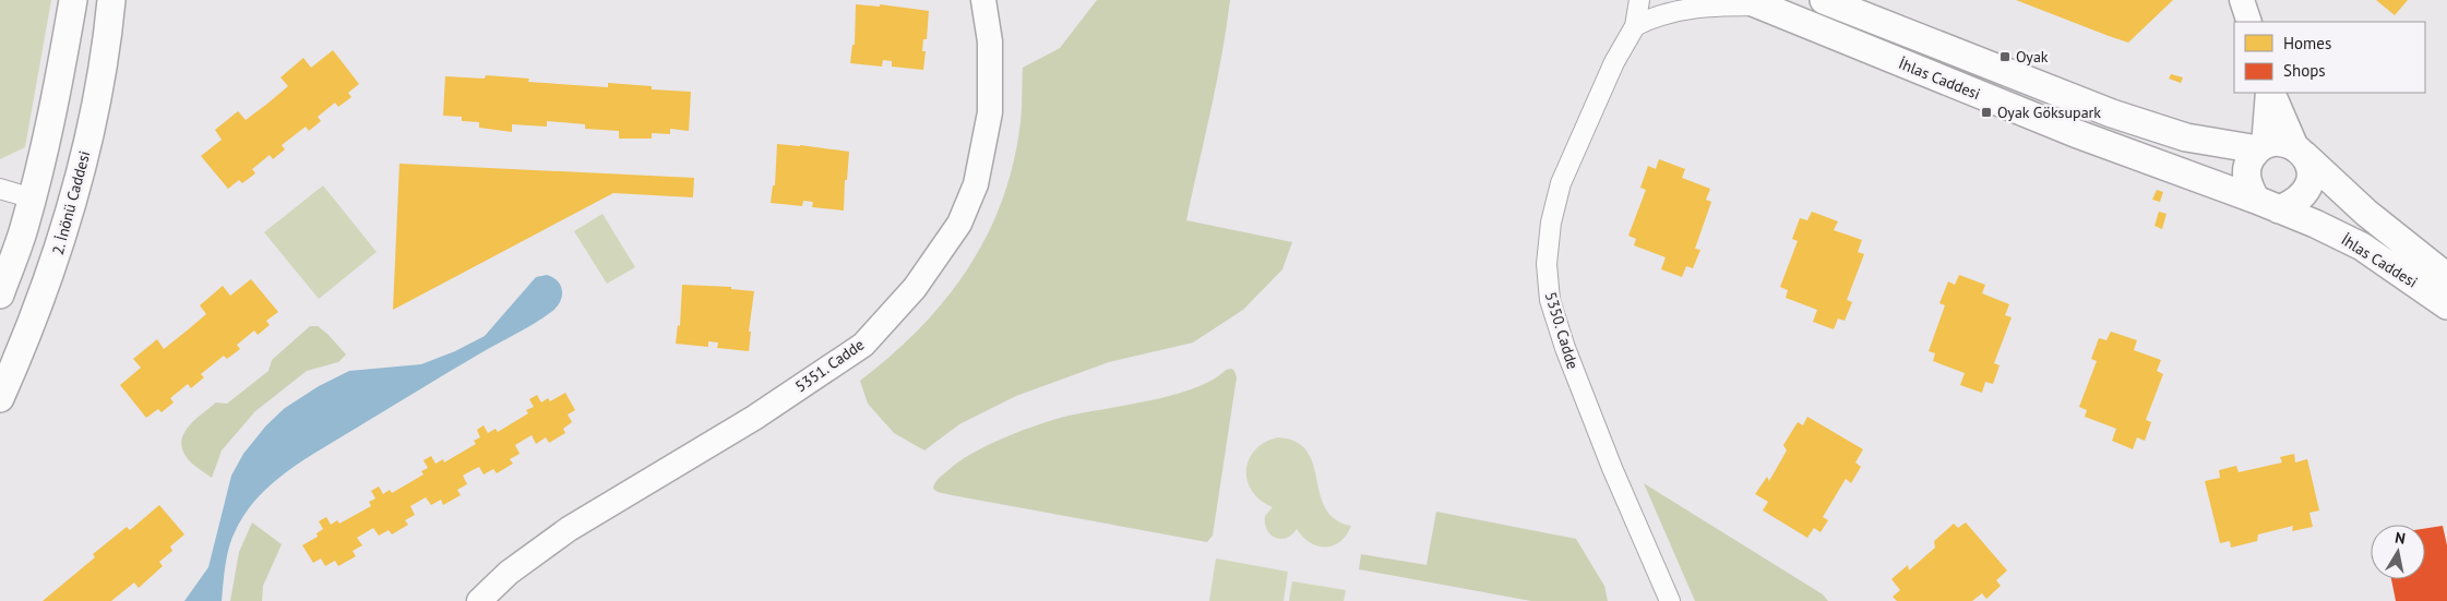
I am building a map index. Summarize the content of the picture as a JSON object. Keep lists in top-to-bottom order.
{
  "streets": {
    "main road": ["İhlas Caddesi", "2. İnönü Caddesi"],
    "street": ["5350. Cadde", "5351. Cadde"]
  },
  "places": {
    "transit": ["Oyak", "Oyak Göksupark"]
  },
  "legend": ["Homes", "Shops"],
  "north": "top"
}
